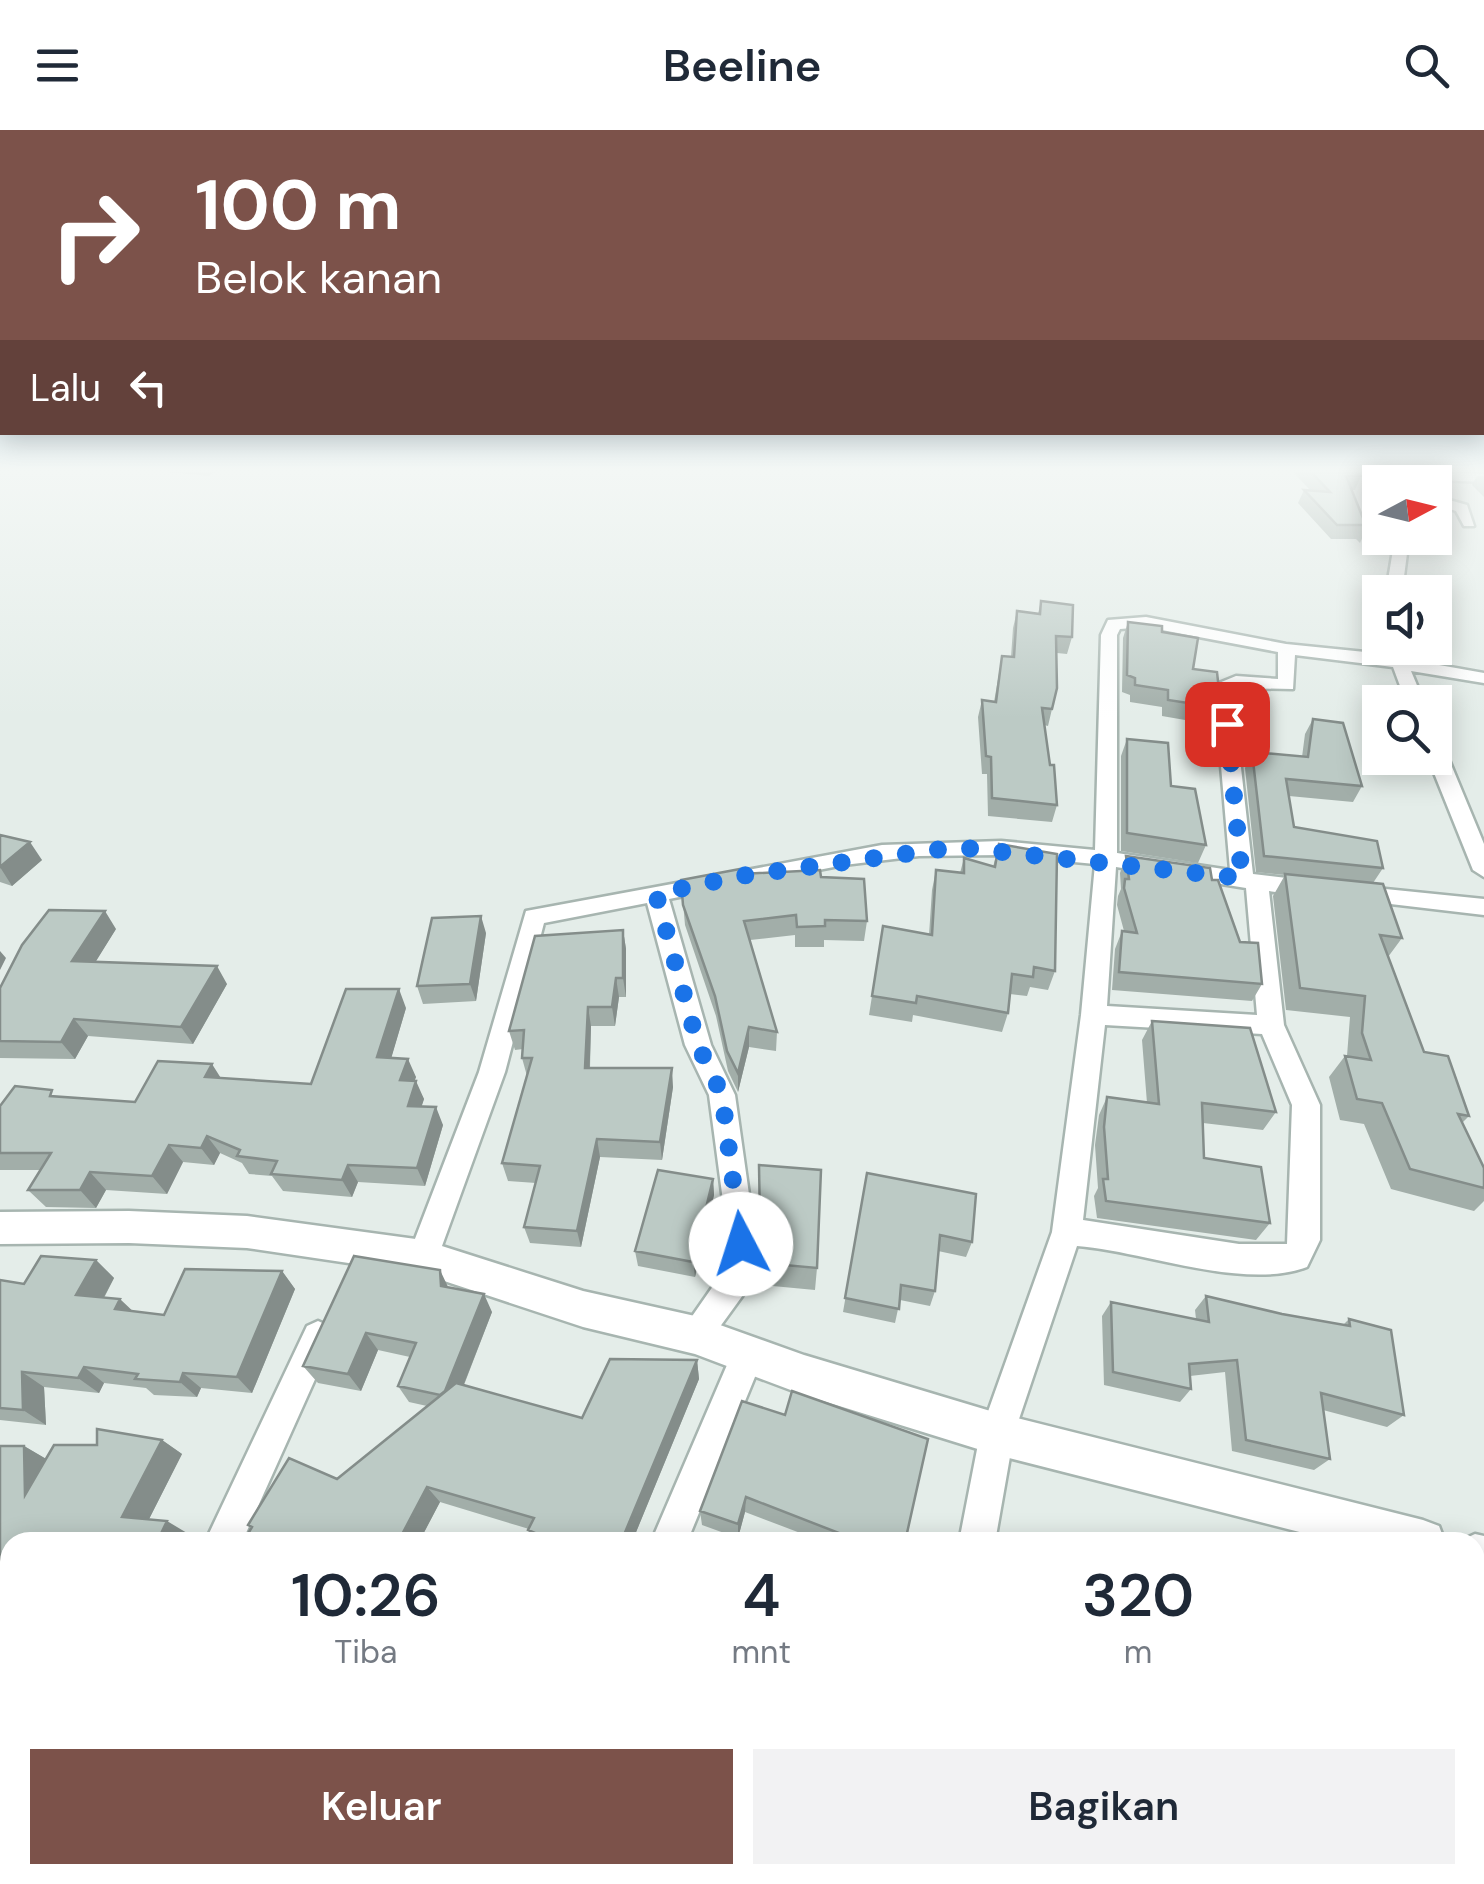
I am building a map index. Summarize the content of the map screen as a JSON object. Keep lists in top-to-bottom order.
{
  "north": "right",
  "page": {
    "header": "Beeline",
    "turn": ["100 m", "Belok kanan"],
    "then": "Lalu",
    "eta": [
      "10:26",
      "Tiba",
      "4",
      "mnt",
      "320",
      "m"
    ],
    "buttons": ["Keluar", "Bagikan"]
  }
}
